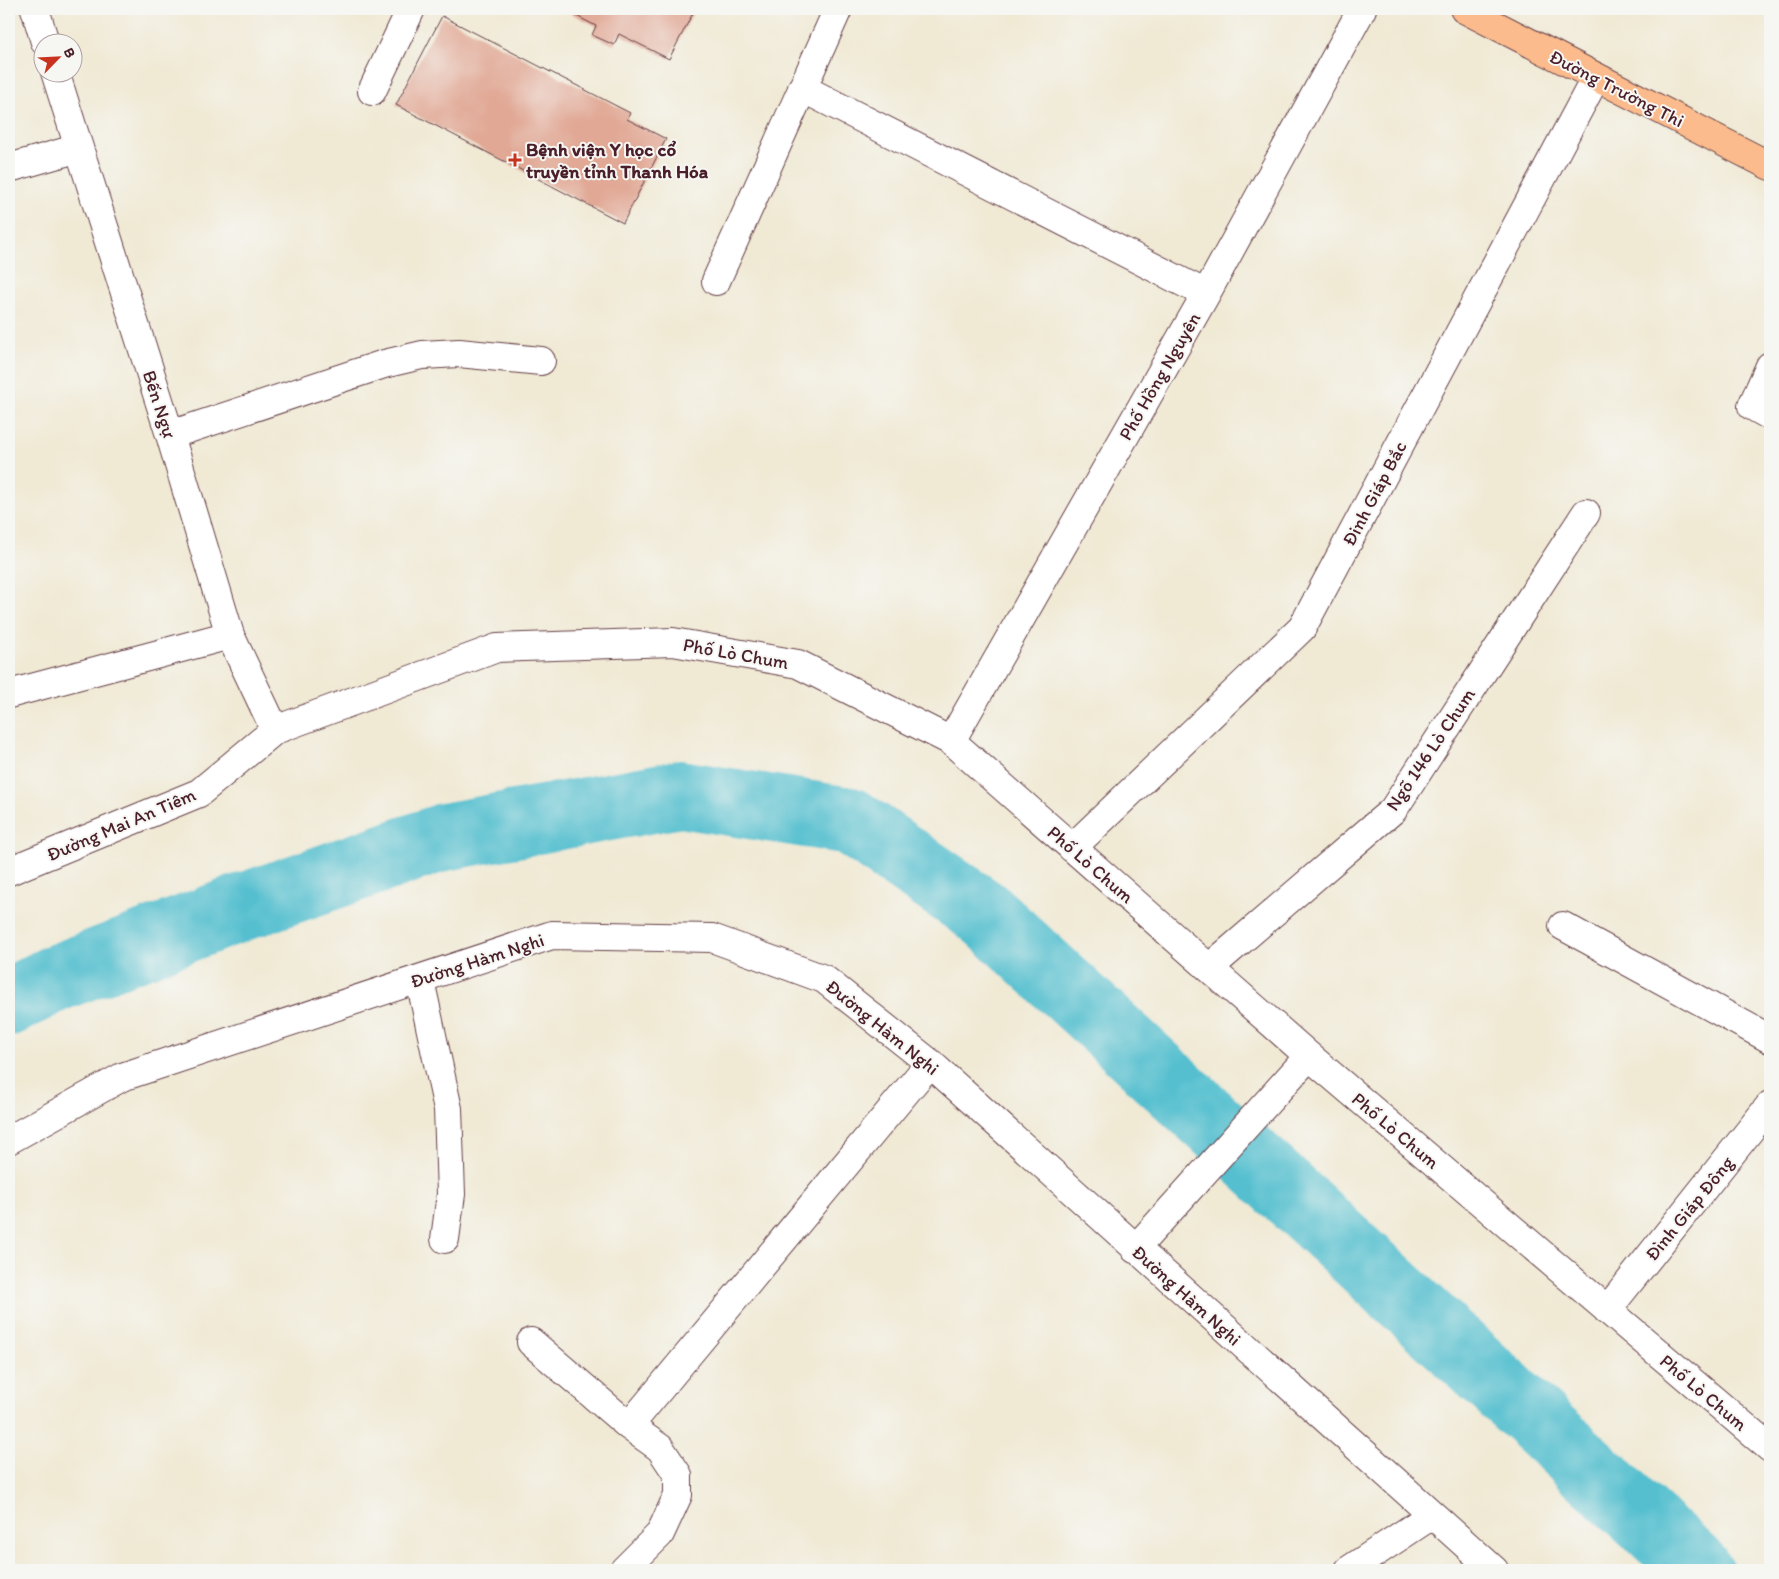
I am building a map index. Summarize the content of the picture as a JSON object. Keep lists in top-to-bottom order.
{
  "streets": {
    "main road": ["Đường Trường Thi"],
    "street": [
      "Phố Hồng Nguyên",
      "Bến Ngự",
      "Đinh Giáp Bắc",
      "Phố Lò Chum",
      "Ngõ 146 Lò Chum",
      "Đường Mai An Tiêm",
      "Đường Hàm Nghi",
      "Đình Giáp Đông"
    ]
  },
  "crossings": [
    ["Đường Trường Thi", "Đinh Giáp Bắc"],
    ["Phố Hồng Nguyên", "Phố Lò Chum"],
    ["Bến Ngự", "Phố Lò Chum"],
    ["Bến Ngự", "Đường Mai An Tiêm"],
    ["Đinh Giáp Bắc", "Phố Lò Chum"],
    ["Phố Lò Chum", "Ngõ 146 Lò Chum"],
    ["Phố Lò Chum", "Đường Mai An Tiêm"],
    ["Phố Lò Chum", "Đình Giáp Đông"]
  ],
  "places": {
    "health": ["Bệnh viện Y học cổ truyền tỉnh Thanh Hóa"]
  },
  "north": "top right"
}
